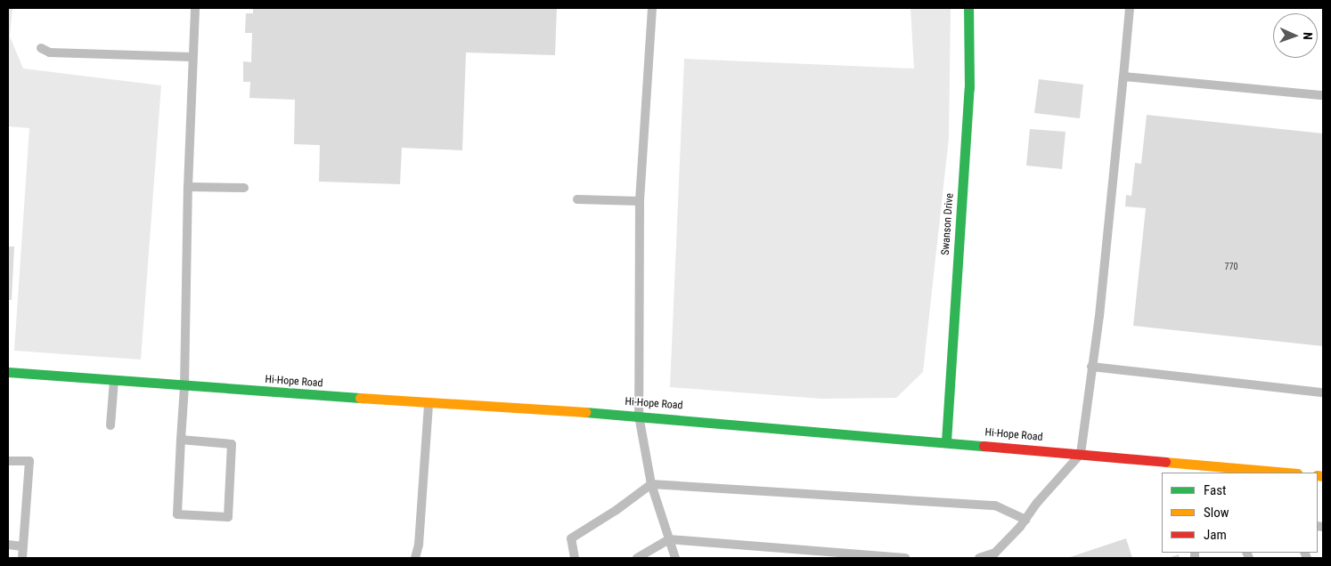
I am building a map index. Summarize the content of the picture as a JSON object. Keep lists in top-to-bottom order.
{
  "streets": {
    "street": ["Swanson Drive", "Hi-Hope Road"]
  },
  "crossings": [
    ["Swanson Drive", "Hi-Hope Road"]
  ],
  "house_numbers": ["770"],
  "legend": ["Fast", "Slow", "Jam"],
  "north": "right"
}
